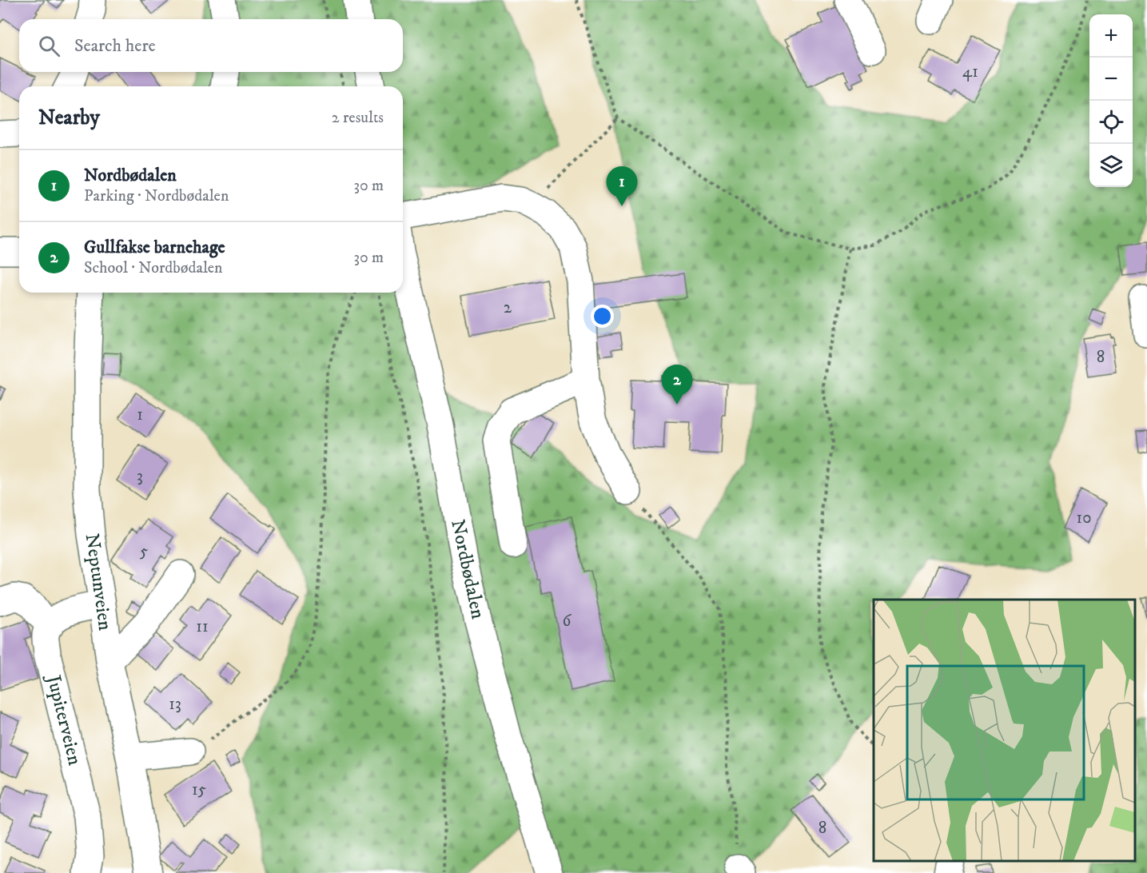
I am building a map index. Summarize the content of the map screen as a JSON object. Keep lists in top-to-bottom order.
{
  "streets": {
    "street": ["Nordbødalen", "Neptunveien", "Jupiterveien"]
  },
  "house_numbers": [
    "41",
    "2",
    "8",
    "1",
    "3",
    "10",
    "5",
    "6",
    "11",
    "13",
    "15",
    "8"
  ],
  "page": {
    "map_buttons": ["+", "−"],
    "search": "Search here",
    "heading": ["Nearby", "2 results"],
    "list": [
      {
        "mark": "1",
        "name": "Nordbødalen",
        "note": "Parking · Nordbødalen",
        "value": "30 m"
      },
      {
        "mark": "2",
        "name": "Gullfakse barnehage",
        "note": "School · Nordbødalen",
        "value": "30 m"
      }
    ],
    "pins": ["1", "2"]
  }
}
